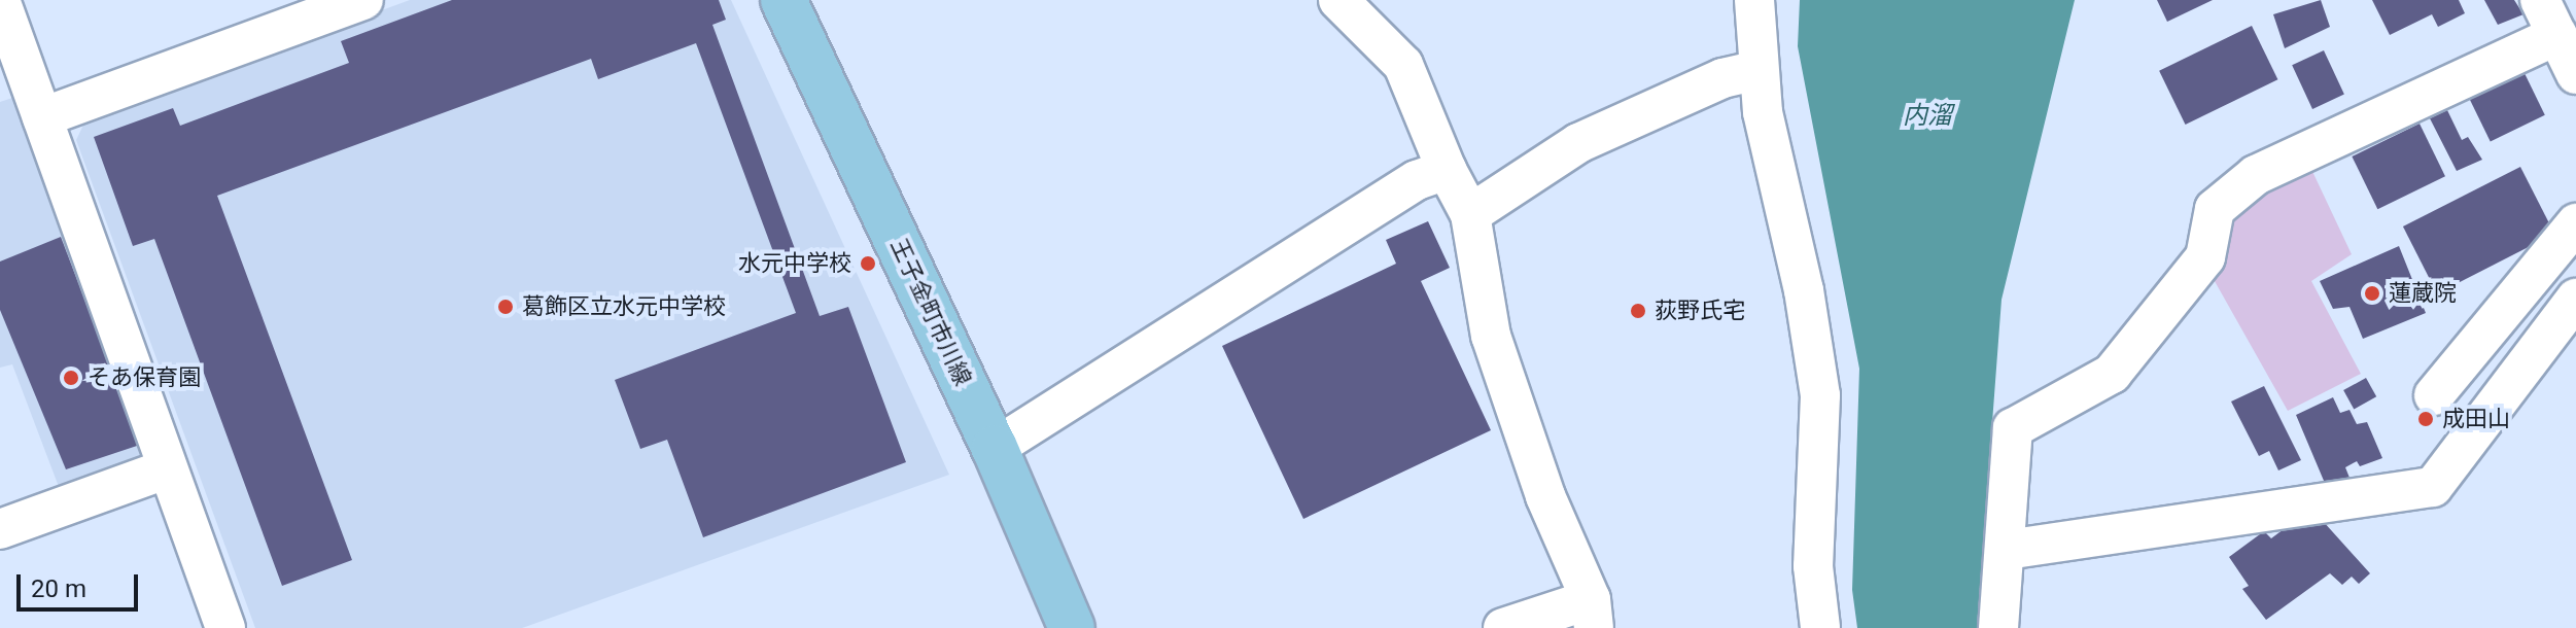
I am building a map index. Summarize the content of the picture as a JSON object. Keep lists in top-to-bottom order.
{
  "streets": {
    "main road": ["王子金町市川線"]
  },
  "water": ["内溜"],
  "places": [
    "水元中学校",
    "蓮蔵院",
    "葛飾区立水元中学校",
    "荻野氏宅",
    "そあ保育園",
    "成田山"
  ],
  "scale_bar": "20 m"
}
